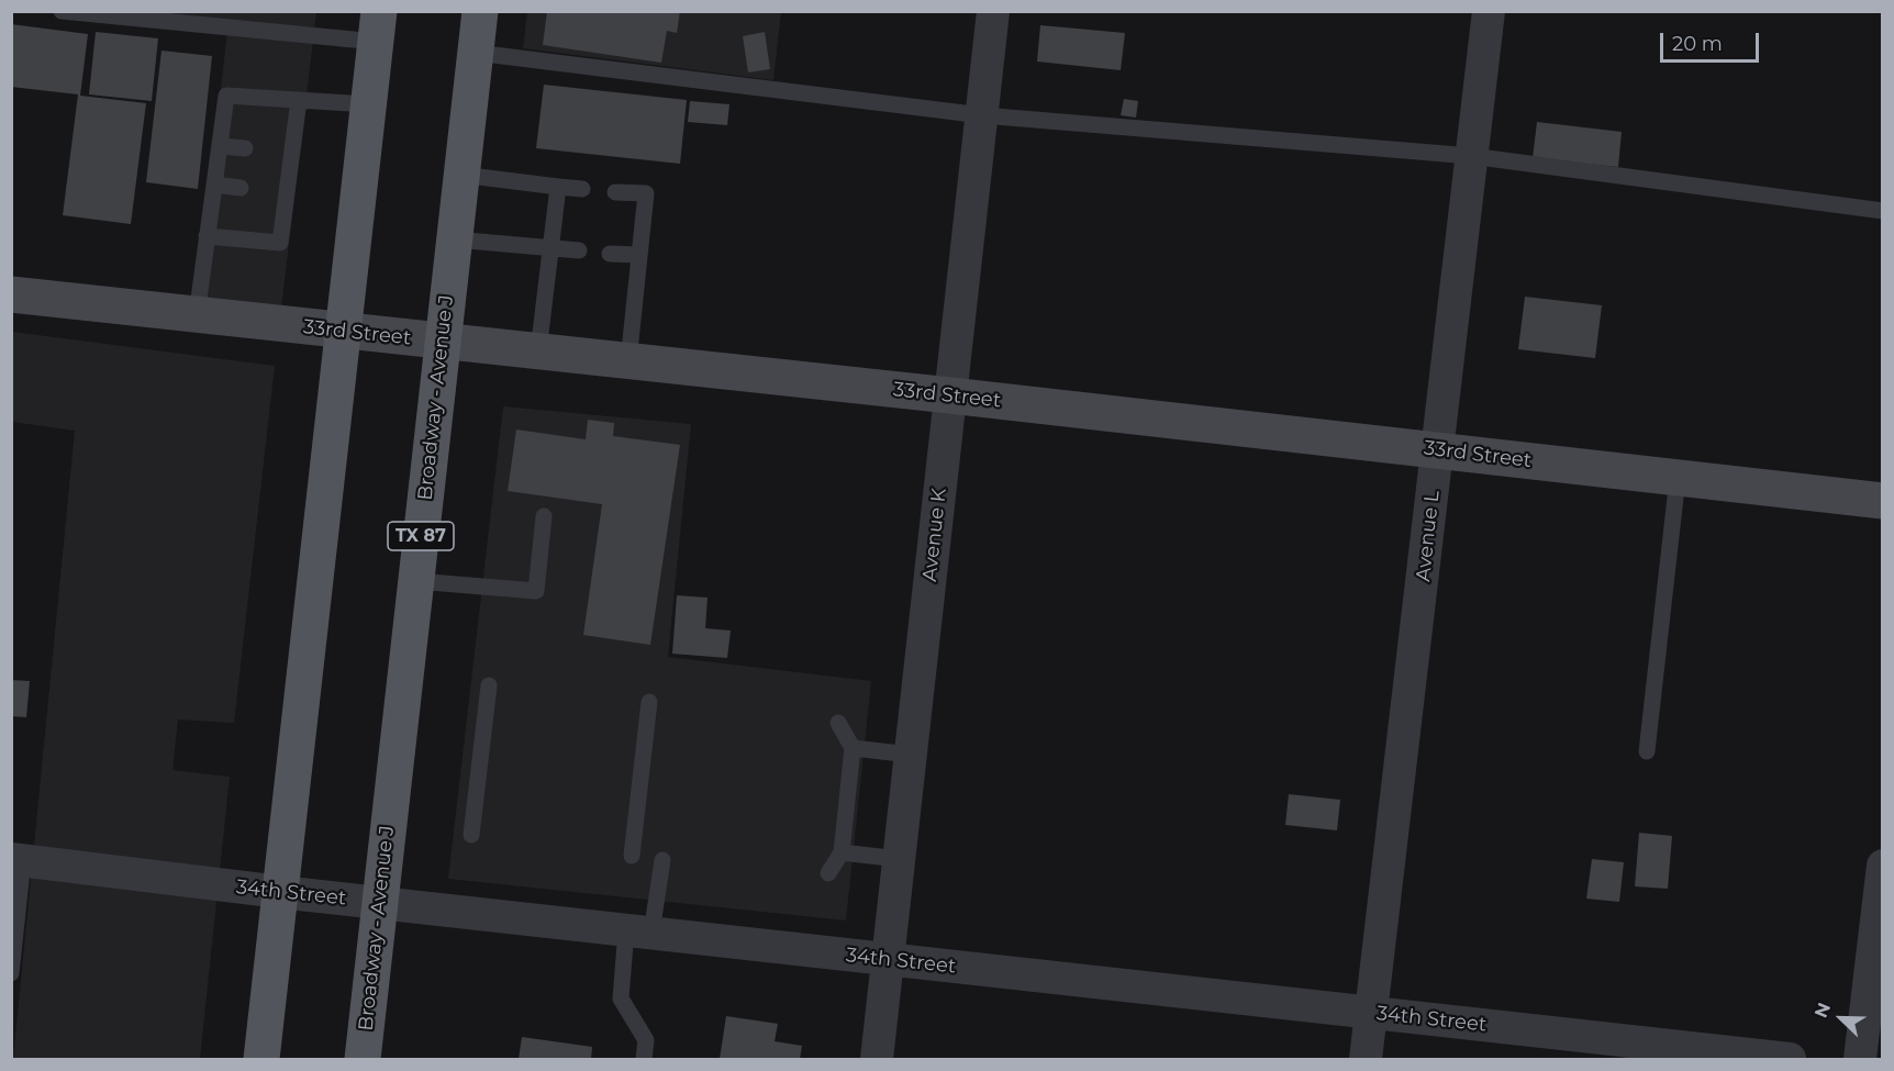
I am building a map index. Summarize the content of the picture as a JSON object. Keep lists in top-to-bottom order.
{
  "streets": {
    "main road": ["Broadway - Avenue J", "TX 87"],
    "street": [
      "33rd Street",
      "Avenue K",
      "Avenue L",
      "34th Street"
    ]
  },
  "crossings": [
    ["33rd Street", "Broadway - Avenue J"],
    ["33rd Street", "Avenue K"],
    ["33rd Street", "Avenue L"],
    ["Broadway - Avenue J", "34th Street"],
    ["Avenue K", "34th Street"],
    ["Avenue L", "34th Street"]
  ],
  "scale_bar": "20 m",
  "north": "top left"
}
